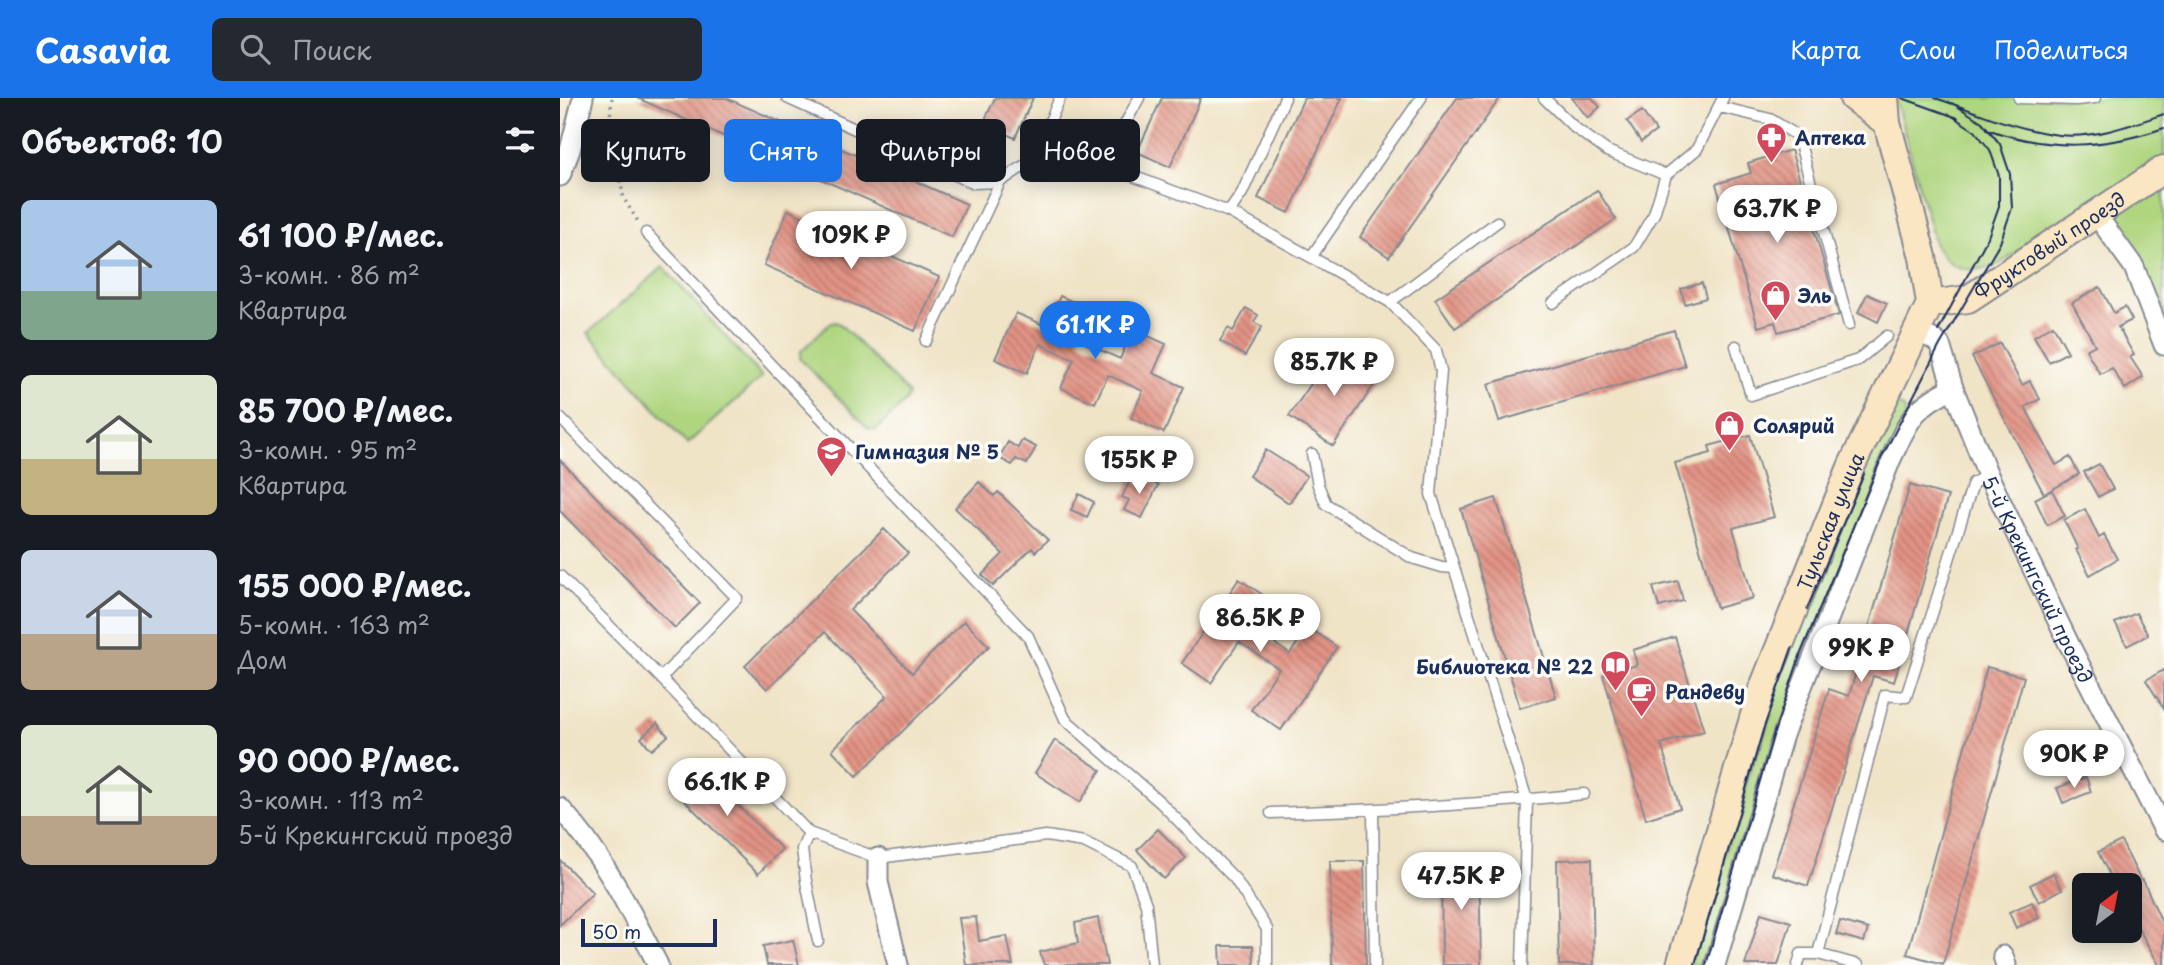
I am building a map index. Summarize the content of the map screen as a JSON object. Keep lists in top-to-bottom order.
{
  "streets": {
    "street": ["Фруктовый проезд", "Тульская улица", "5-й Крекингский проезд"]
  },
  "crossings": [
    ["Фруктовый проезд", "Тульская улица"],
    ["Тульская улица", "5-й Крекингский проезд"]
  ],
  "places": {
    "pharmacy": ["Аптека"],
    "shop": ["Эль", "Солярий"],
    "school or university": ["Гимназия № 5"],
    "library": ["Библиотека № 22"],
    "cafe": ["Рандеву"]
  },
  "scale_bar": "50 m",
  "north": "top right",
  "page": {
    "header": "Casavia",
    "search": "Поиск",
    "nav": ["Карта", "Слои", "Поделиться"],
    "heading": "Объектов: 10",
    "chip": [
      "Купить",
      "Снять",
      "Фильтры",
      "Новое"
    ],
    "list": [
      {
        "name": "61 100 ₽/мес.",
        "note": "3-комн. · 86 m² · Квартира"
      },
      {
        "name": "85 700 ₽/мес.",
        "note": "3-комн. · 95 m² · Квартира"
      },
      {
        "name": "155 000 ₽/мес.",
        "note": "5-комн. · 163 m² · Дом"
      },
      {
        "name": "90 000 ₽/мес.",
        "note": "3-комн. · 113 m² · 5-й Крекингский проезд"
      }
    ],
    "price": [
      "63.7K ₽",
      "109K ₽",
      "61.1K ₽",
      "85.7K ₽",
      "155K ₽",
      "86.5K ₽",
      "99K ₽",
      "90K ₽",
      "66.1K ₽",
      "47.5K ₽"
    ],
    "scale": "50 m"
  }
}
